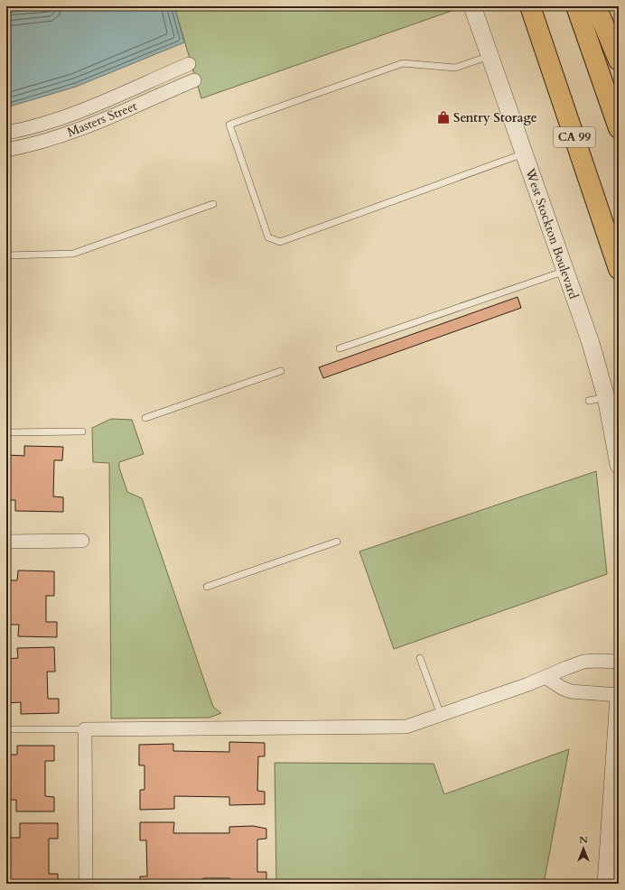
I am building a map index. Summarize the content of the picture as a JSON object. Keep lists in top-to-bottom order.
{
  "streets": {
    "highway": ["CA 99"],
    "street": ["Masters Street", "West Stockton Boulevard"]
  },
  "places": {
    "shop": ["Sentry Storage"]
  },
  "north": "top"
}
